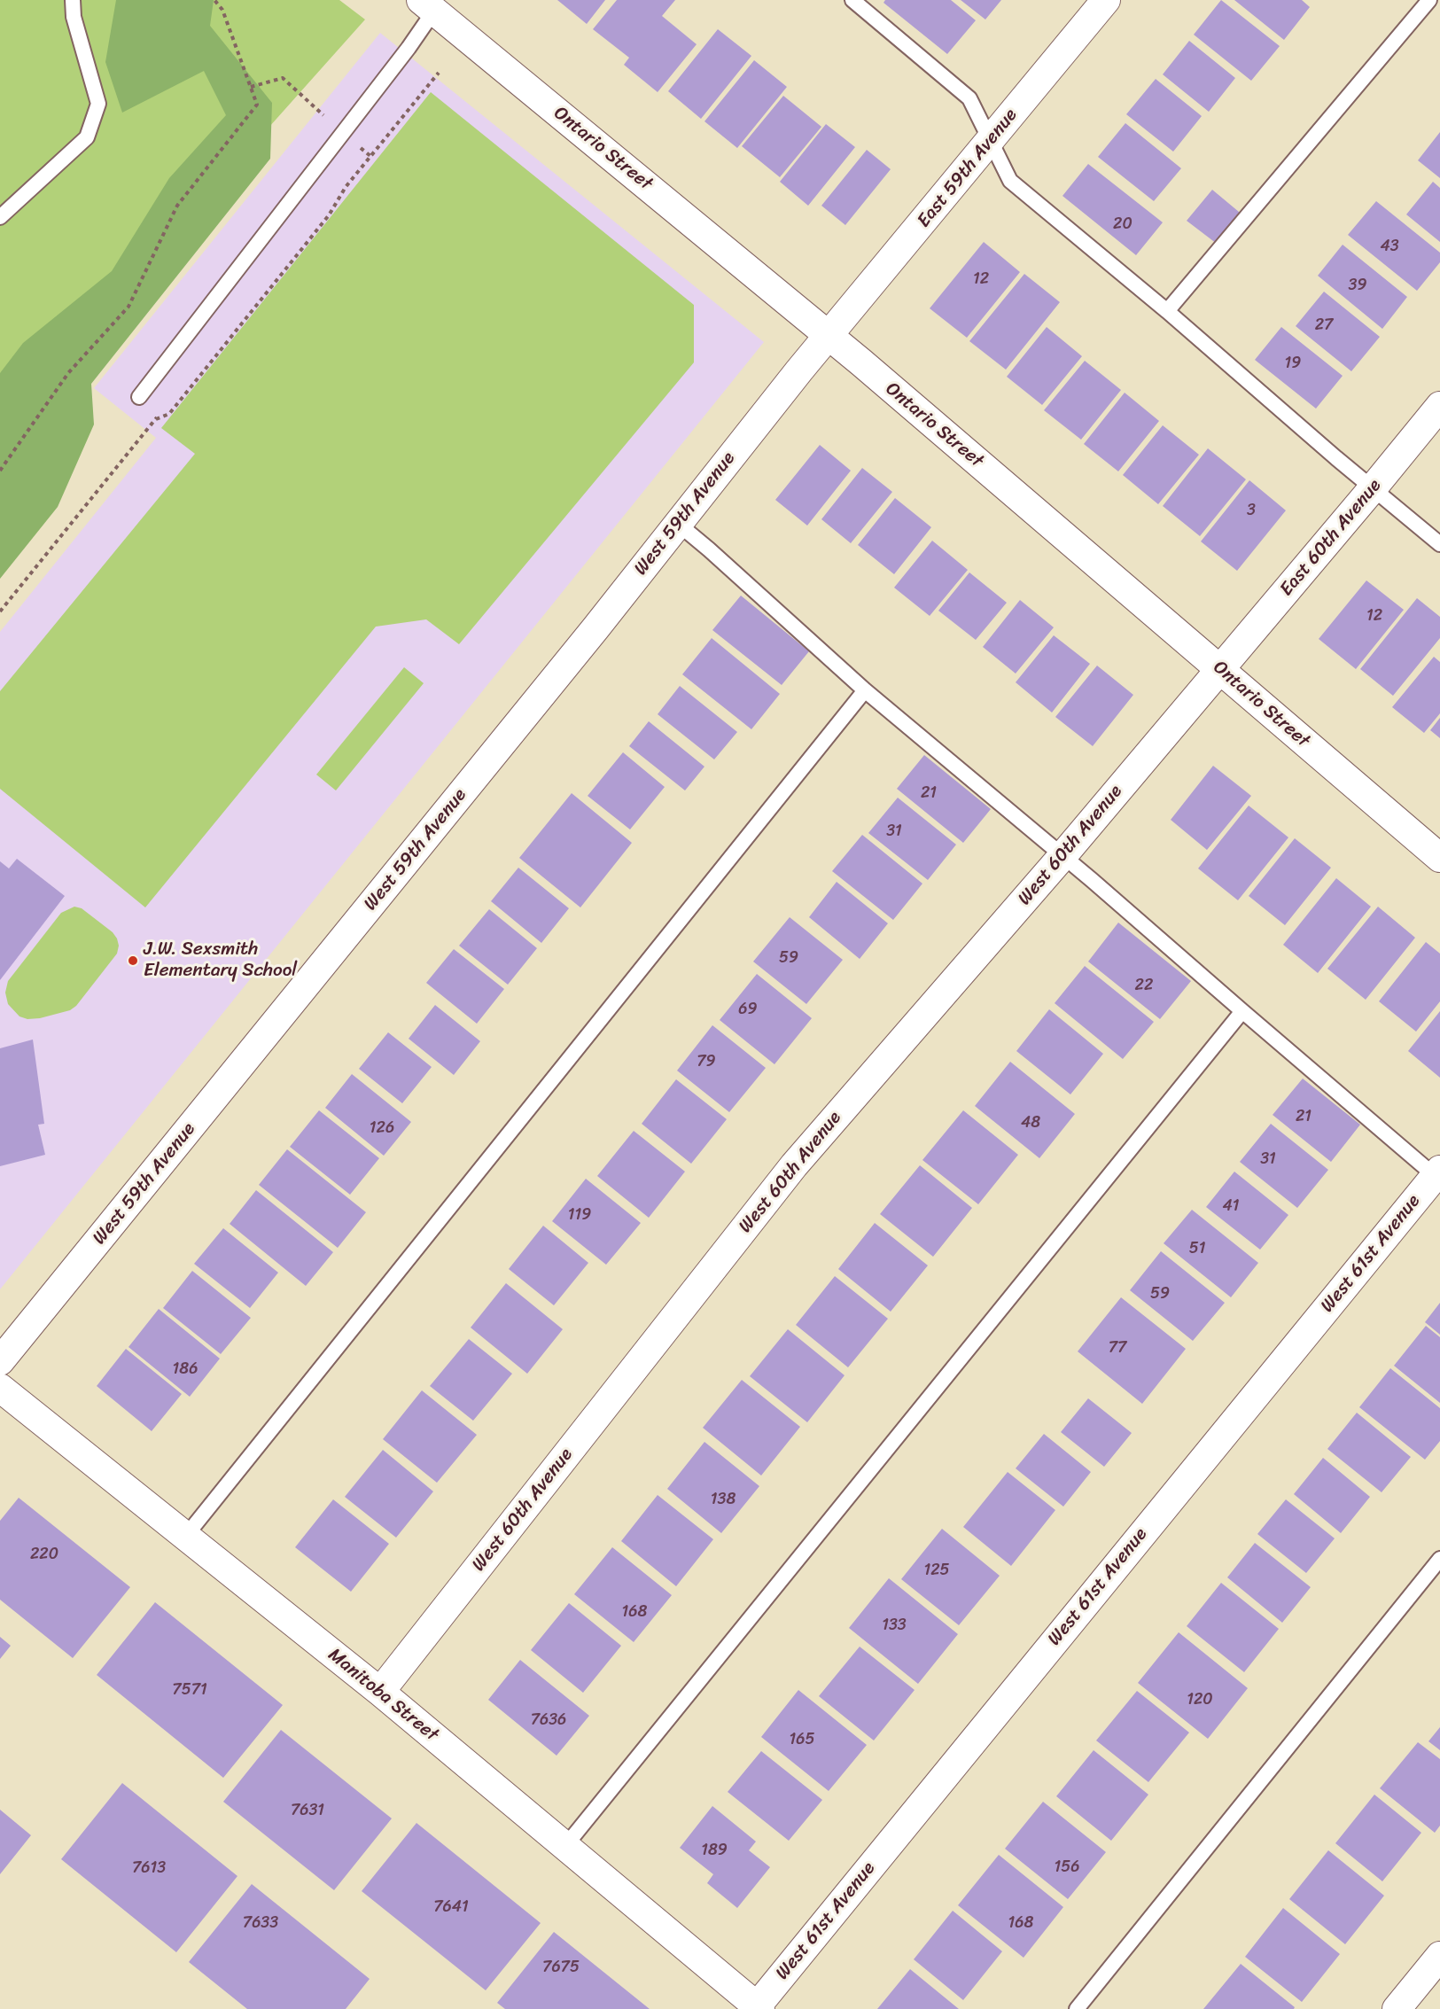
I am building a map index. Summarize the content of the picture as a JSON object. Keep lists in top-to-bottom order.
{
  "streets": {
    "street": [
      "Ontario Street",
      "East 59th Avenue",
      "West 59th Avenue",
      "East 60th Avenue",
      "West 60th Avenue",
      "West 61st Avenue",
      "Manitoba Street"
    ]
  },
  "crossings": [
    ["Ontario Street", "East 59th Avenue"],
    ["Ontario Street", "West 59th Avenue"],
    ["Ontario Street", "East 60th Avenue"],
    ["Ontario Street", "West 60th Avenue"],
    ["East 59th Avenue", "West 59th Avenue"],
    ["East 60th Avenue", "West 60th Avenue"],
    ["West 60th Avenue", "Manitoba Street"],
    ["West 61st Avenue", "Manitoba Street"]
  ],
  "places": ["J.W. Sexsmith Elementary School"],
  "house_numbers": [
    "20",
    "43",
    "12",
    "39",
    "27",
    "19",
    "3",
    "12",
    "21",
    "31",
    "59",
    "22",
    "69",
    "79",
    "21",
    "48",
    "126",
    "31",
    "41",
    "119",
    "51",
    "59",
    "77",
    "186",
    "138",
    "220",
    "125",
    "168",
    "133",
    "7571",
    "120",
    "7636",
    "165",
    "7631",
    "189",
    "156",
    "7613",
    "7641",
    "7633",
    "168",
    "7675"
  ]
}
